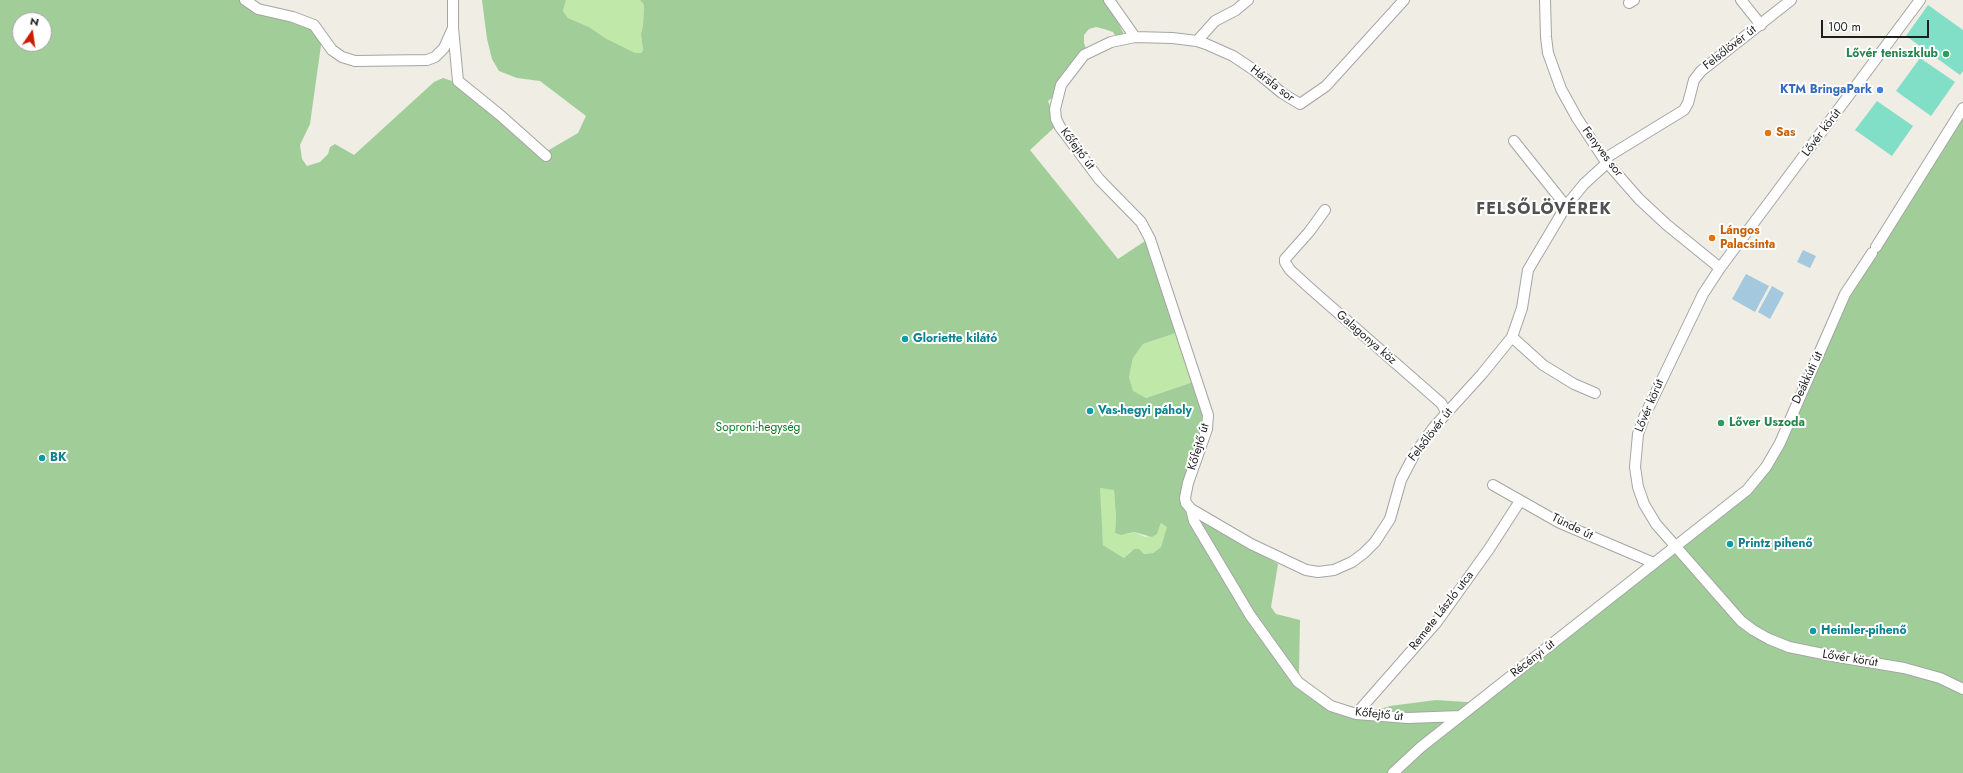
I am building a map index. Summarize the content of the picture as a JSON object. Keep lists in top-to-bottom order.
{
  "streets": {
    "street": [
      "Felsőlövér út",
      "Hársfa sor",
      "Lővér körút",
      "Kőfejtő út",
      "Fenyves sor",
      "Galagonya köz",
      "Deákkúti út",
      "Tünde út",
      "Remete László utca",
      "Récényi út"
    ]
  },
  "crossings": [
    ["Felsőlövér út", "Kőfejtő út"],
    ["Felsőlövér út", "Fenyves sor"],
    ["Felsőlövér út", "Galagonya köz"],
    ["Hársfa sor", "Kőfejtő út"],
    ["Lővér körút", "Fenyves sor"],
    ["Lővér körút", "Deákkúti út"],
    ["Lővér körút", "Récényi út"],
    ["Kőfejtő út", "Remete László utca"],
    ["Kőfejtő út", "Récényi út"],
    ["Deákkúti út", "Récényi út"],
    ["Tünde út", "Remete László utca"],
    ["Tünde út", "Récényi út"]
  ],
  "districts": ["FELSŐLÖVÉREK"],
  "parks": ["Soproni-hegység"],
  "places": [
    "Lővér teniszklub",
    "KTM BringaPark",
    "Sas",
    "Lángos Palacsinta",
    "Gloriette kilátó",
    "Vas-hegyi páholy",
    "Lőver Uszoda",
    "BK",
    "Printz pihenő",
    "Heimler-pihenő"
  ],
  "scale_bar": "100 m",
  "north": "top"
}
